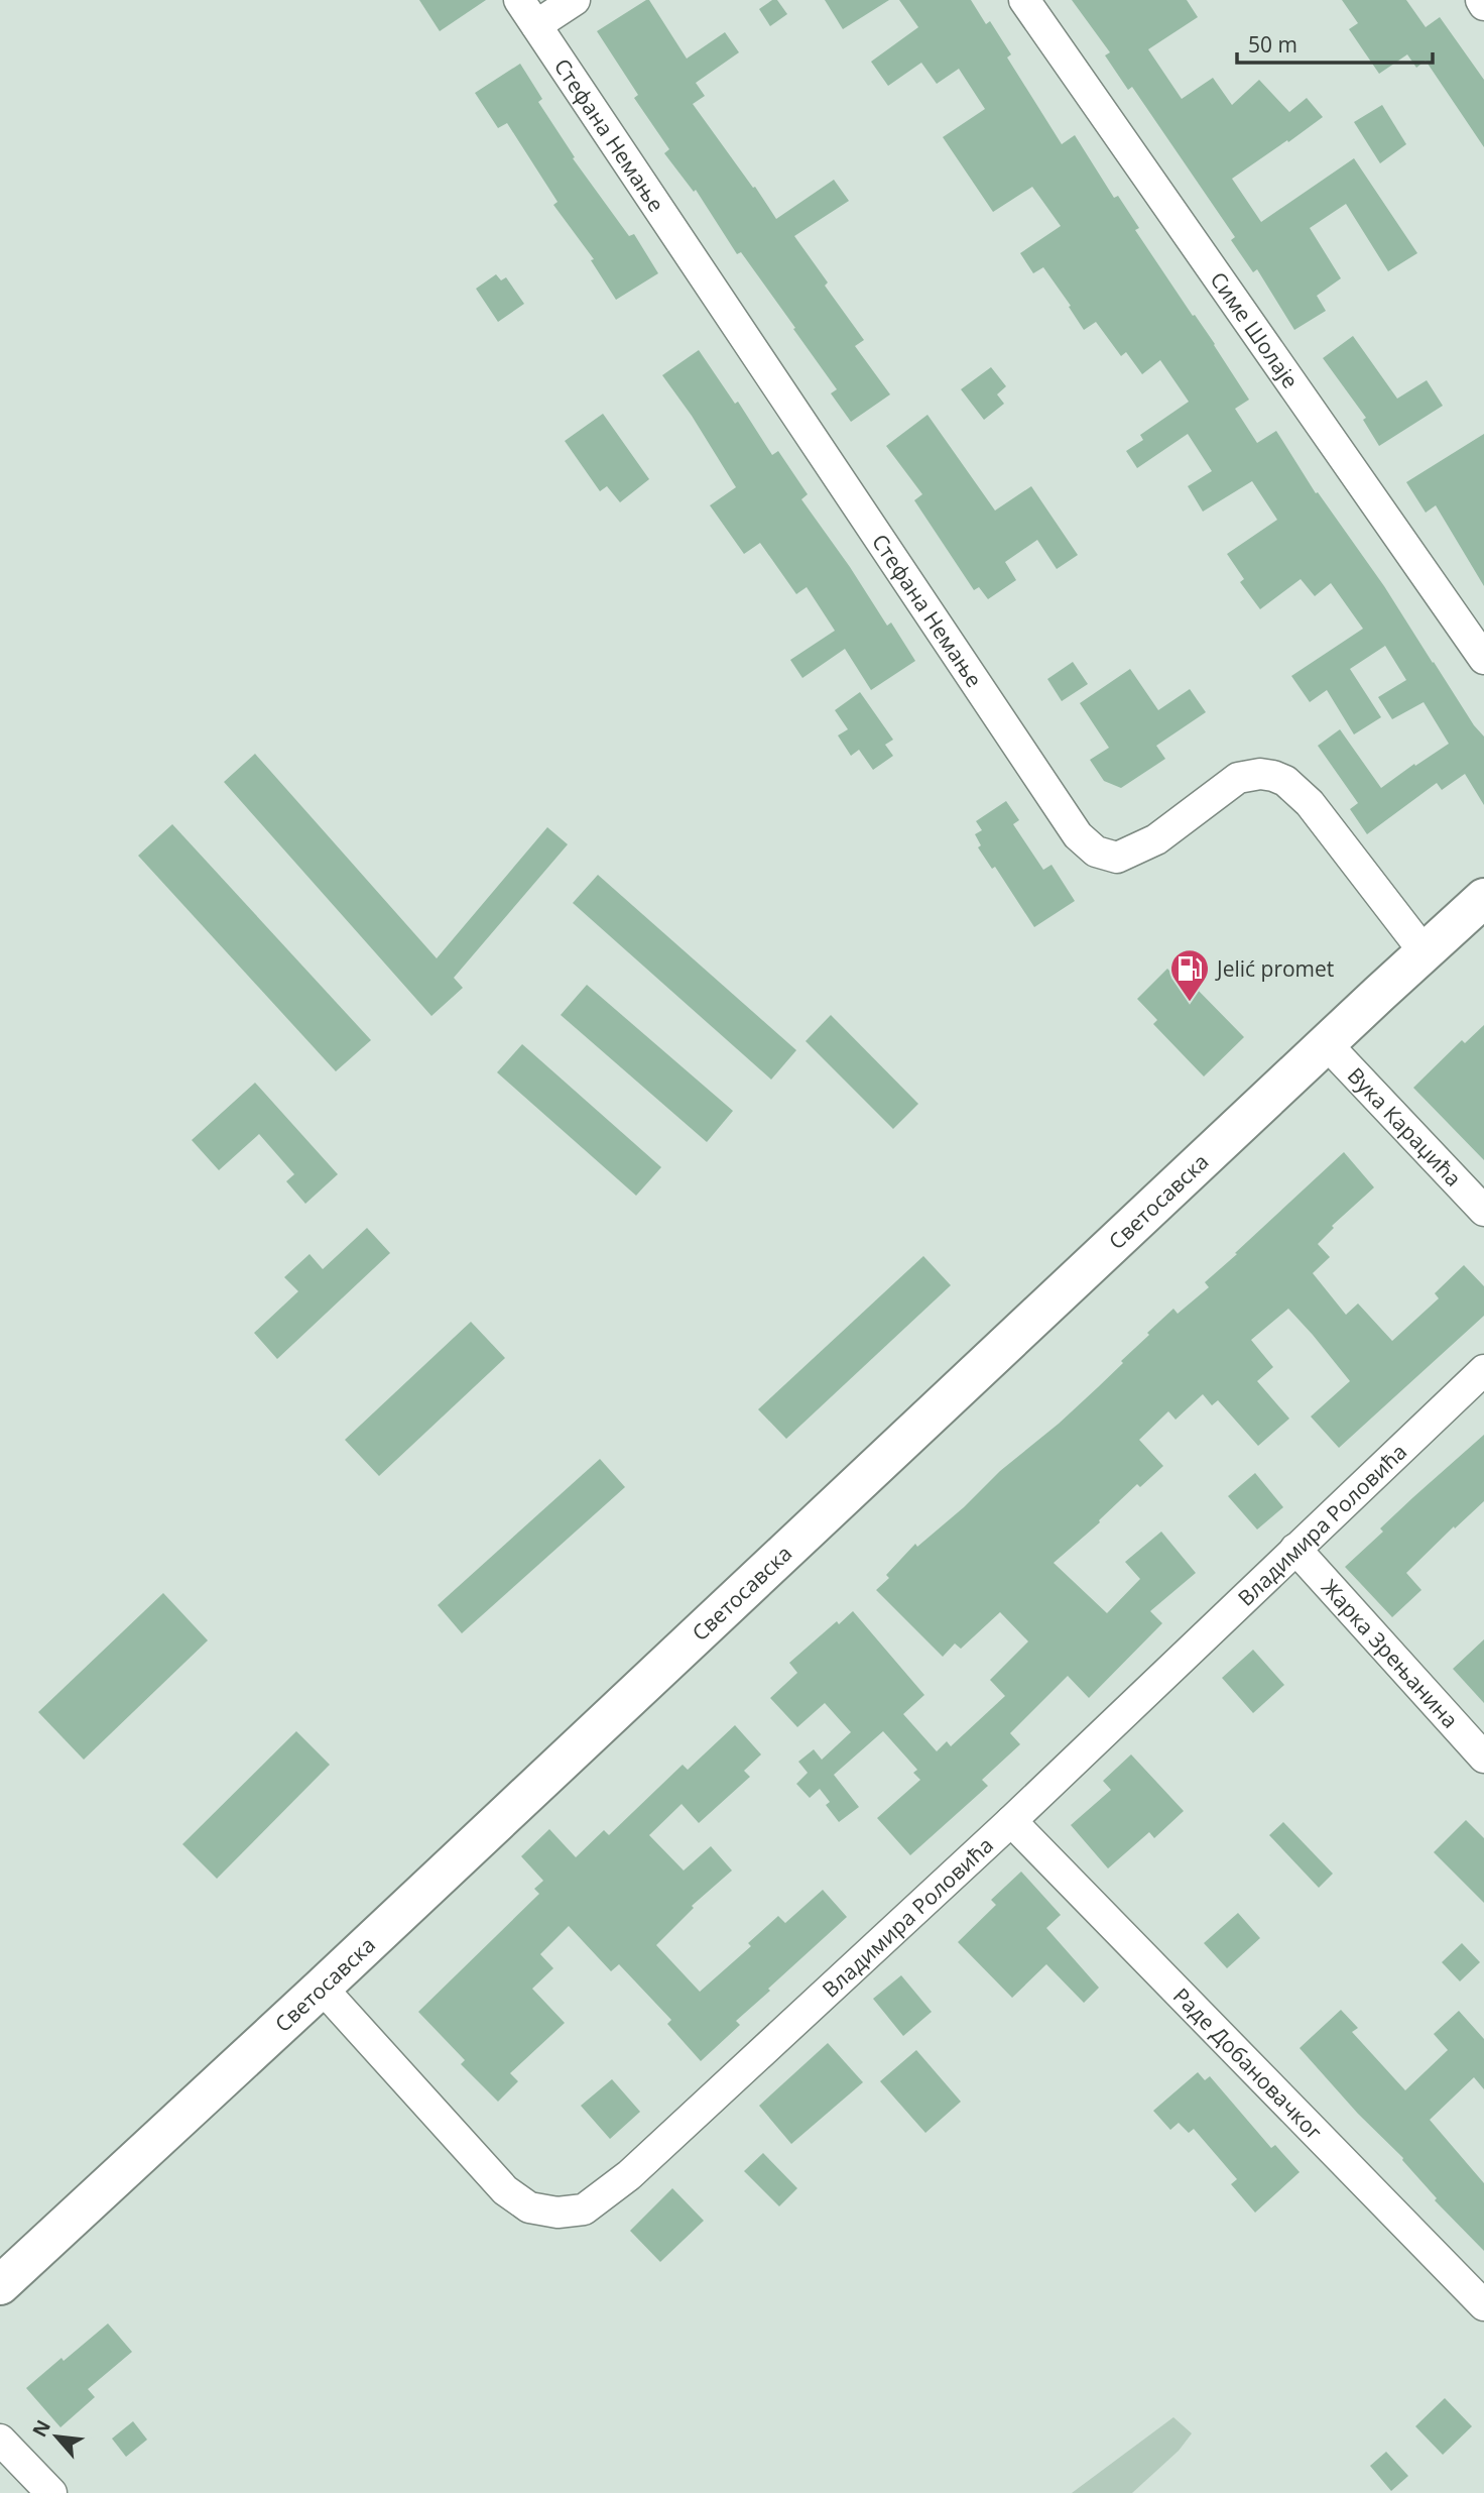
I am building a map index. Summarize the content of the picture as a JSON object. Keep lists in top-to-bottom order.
{
  "streets": {
    "main road": ["Светосавска"],
    "street": [
      "Стефана Немање",
      "Симе Шолаје",
      "Вука Караџића",
      "Владимира Роловића",
      "Жарка Зрењанина",
      "Раде Добановачког"
    ]
  },
  "crossings": [
    ["Стефана Немање", "Светосавска"],
    ["Вука Караџића", "Светосавска"],
    ["Светосавска", "Владимира Роловића"],
    ["Владимира Роловића", "Жарка Зрењанина"],
    ["Владимира Роловића", "Раде Добановачког"]
  ],
  "places": {
    "fuel station": ["Jelić promet"]
  },
  "scale_bar": "50 m",
  "north": "top left"
}
